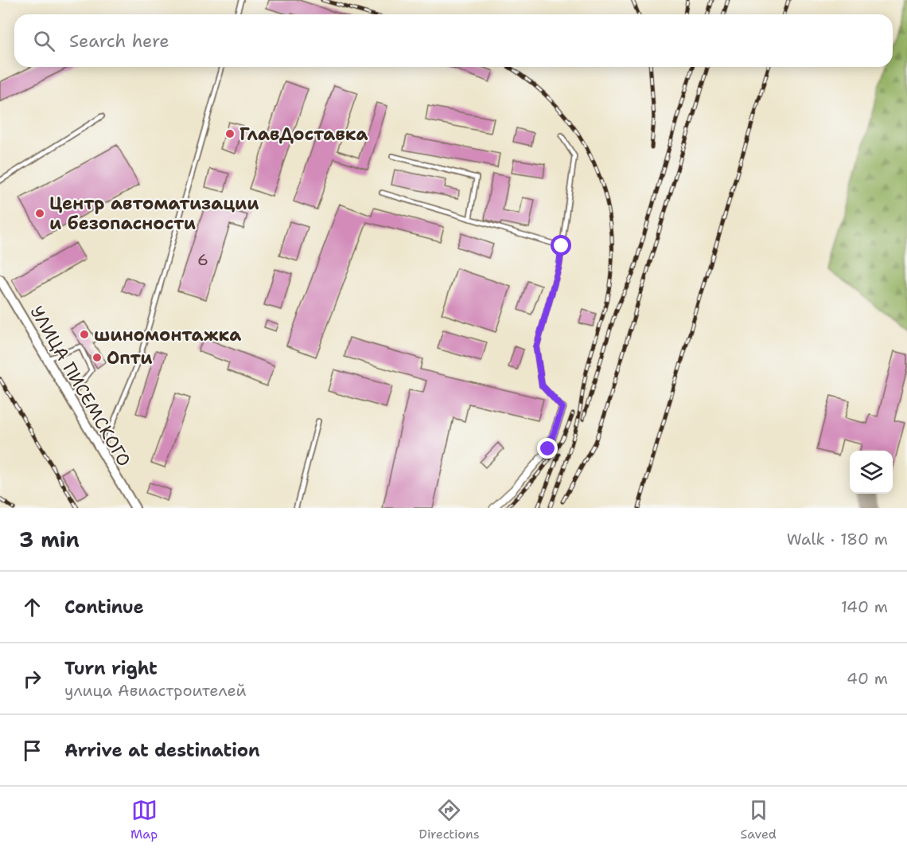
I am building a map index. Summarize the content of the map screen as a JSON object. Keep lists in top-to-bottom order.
{
  "streets": {
    "street": ["УЛИЦА ПИСЕМСКОГО"]
  },
  "places": [
    "ГлавДоставка",
    "Центр автоматизации и безопасности",
    "шиномонтажка",
    "Опти"
  ],
  "house_numbers": ["6"],
  "page": {
    "search": "Search here",
    "heading": ["3 min", "Walk · 180 m"],
    "list": [
      ["Continue", "140 m"],
      ["Turn right", "улица Авиастроителей", "40 m"],
      "Arrive at destination"
    ],
    "nav": ["Map", "Directions", "Saved"]
  }
}
